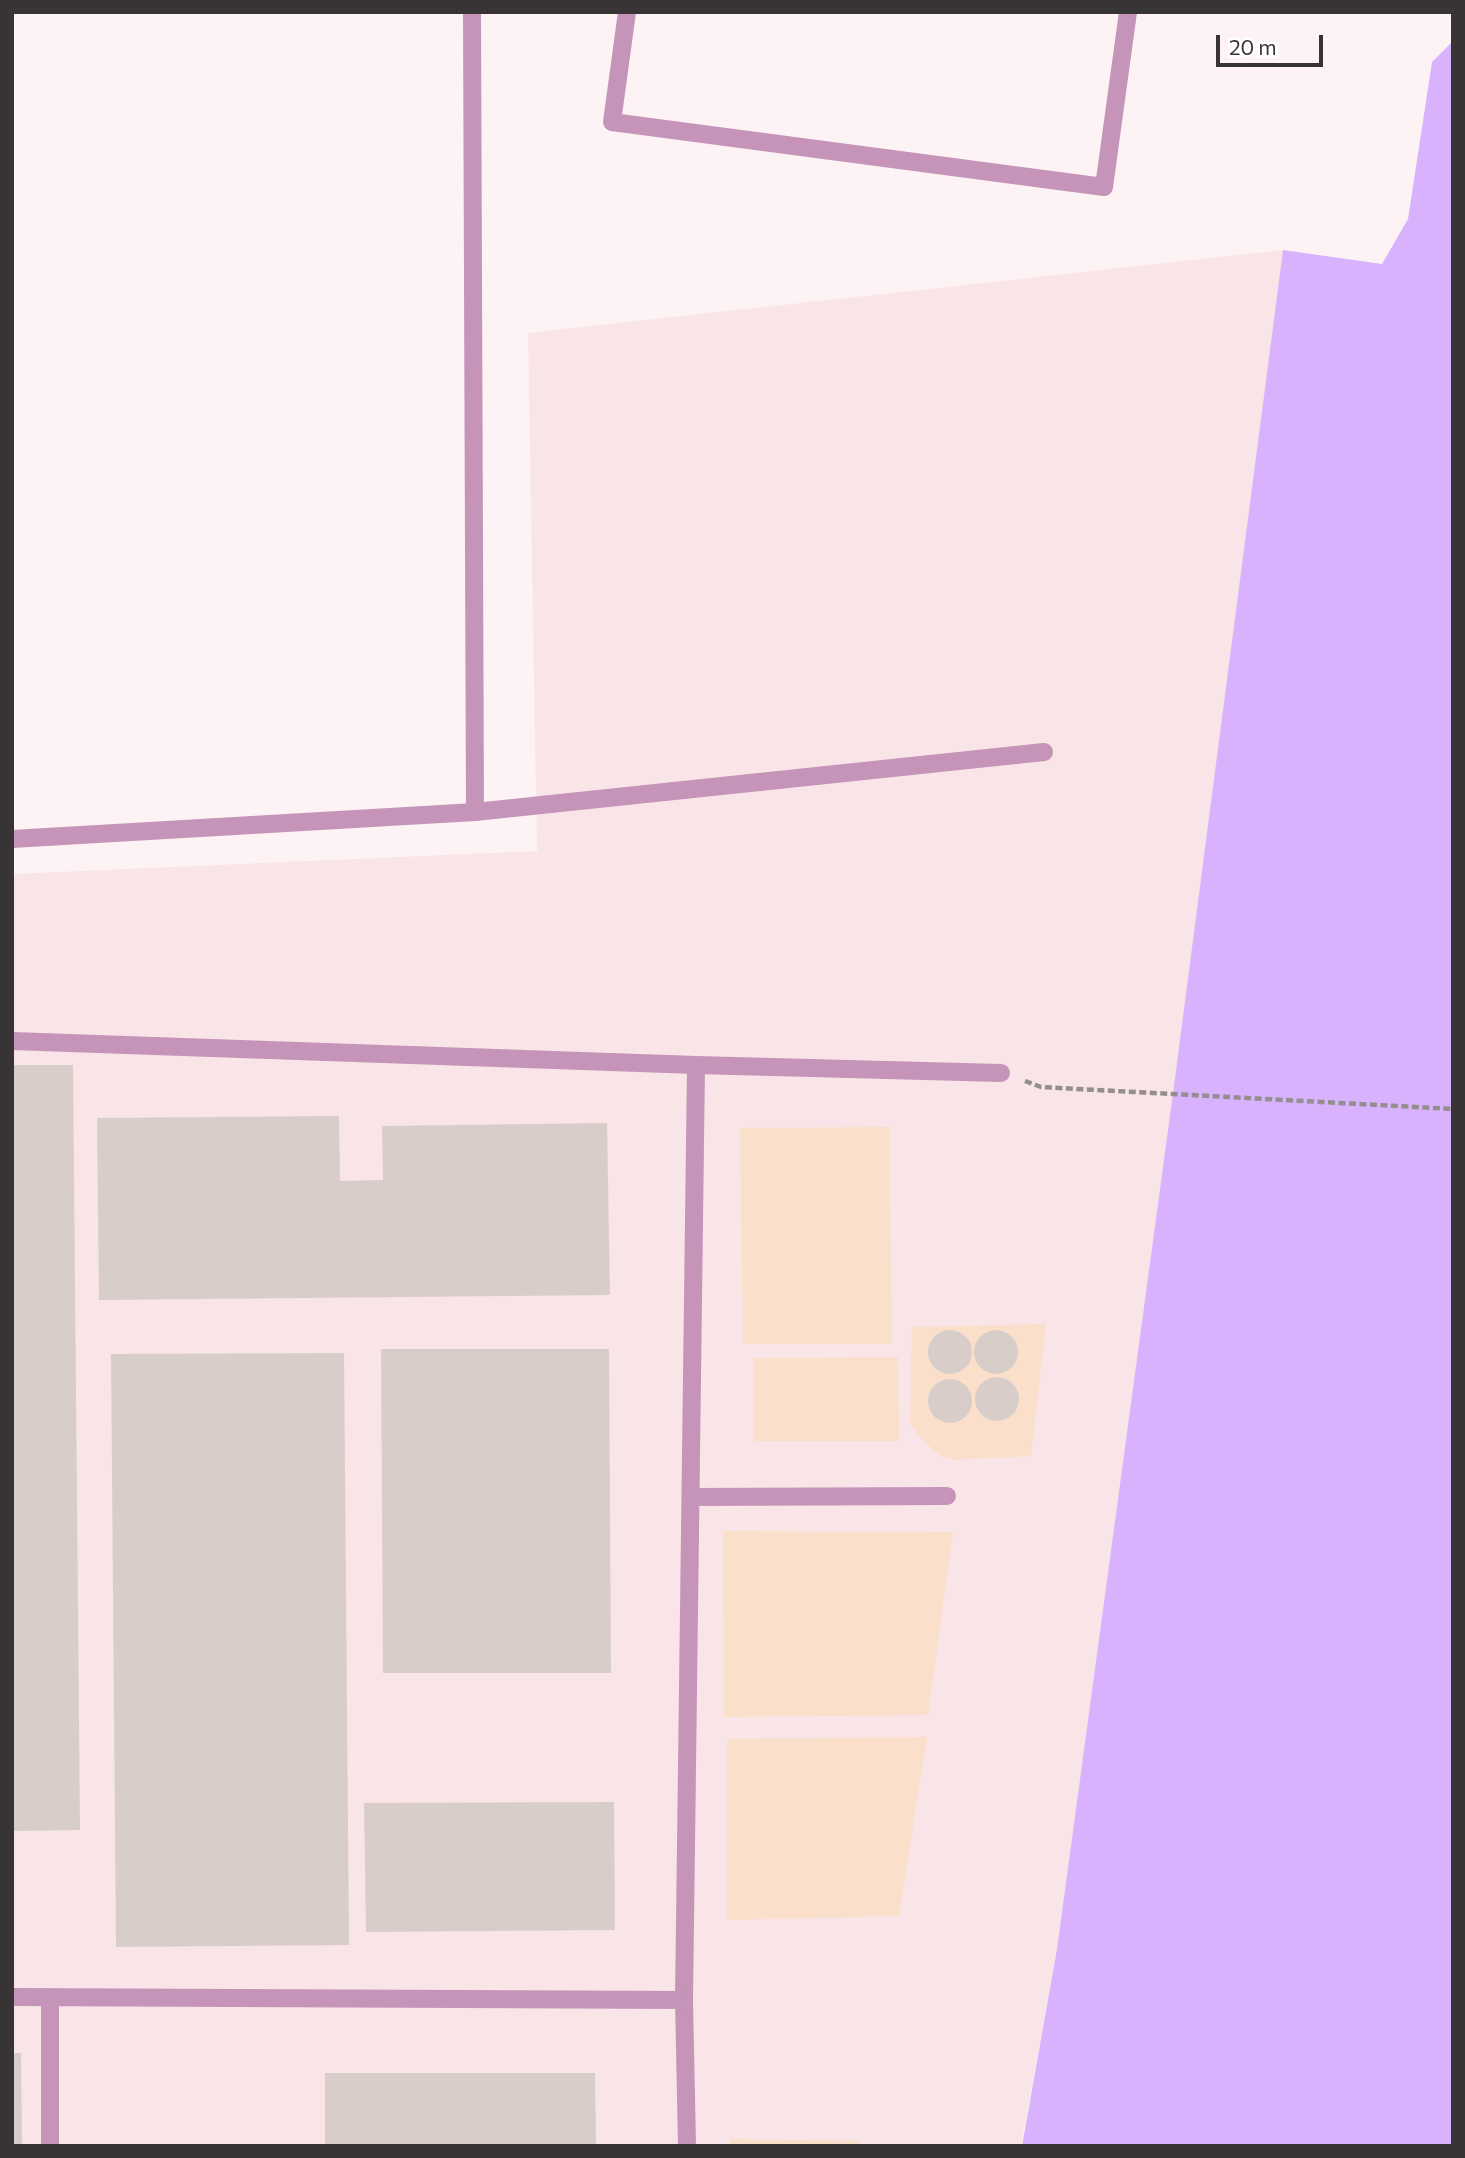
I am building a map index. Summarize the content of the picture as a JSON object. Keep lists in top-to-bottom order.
{
  "scale_bar": "20 m"
}
